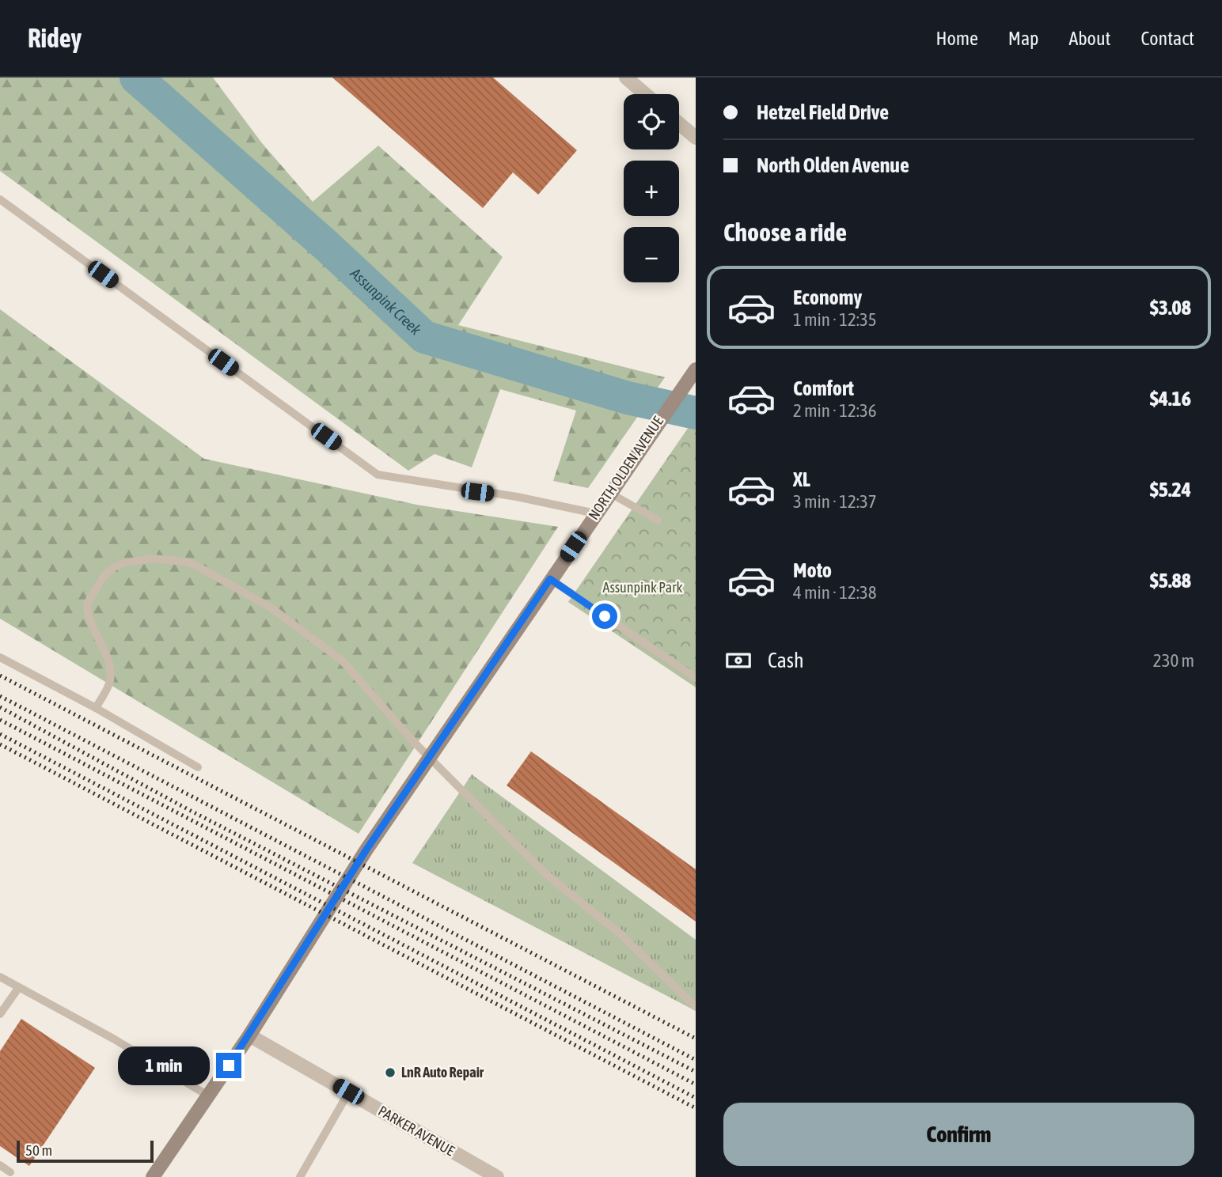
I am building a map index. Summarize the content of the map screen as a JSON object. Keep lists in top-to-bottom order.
{
  "streets": {
    "main road": ["NORTH OLDEN AVENUE"],
    "street": ["PARKER AVENUE"]
  },
  "crossings": [
    ["NORTH OLDEN AVENUE", "PARKER AVENUE"]
  ],
  "water": ["Assunpink Creek"],
  "parks": ["Assunpink Park"],
  "places": ["LnR Auto Repair"],
  "scale_bar": "50 m",
  "page": {
    "header": "Ridey",
    "nav": [
      "Home",
      "Map",
      "About",
      "Contact"
    ],
    "banner": ["Hetzel Field Drive", "North Olden Avenue"],
    "map_buttons": ["+", "−"],
    "heading": "Choose a ride",
    "list": [
      {
        "name": "Economy",
        "note": "1 min · 12:35",
        "value": "$3.08"
      },
      {
        "name": "Comfort",
        "note": "2 min · 12:36",
        "value": "$4.16"
      },
      {
        "name": "XL",
        "note": "3 min · 12:37",
        "value": "$5.24"
      },
      {
        "name": "Moto",
        "note": "4 min · 12:38",
        "value": "$5.88"
      }
    ],
    "pay": ["Cash", "230 m"],
    "bubble": "1 min",
    "buttons": "Confirm",
    "scale": "50 m"
  }
}
